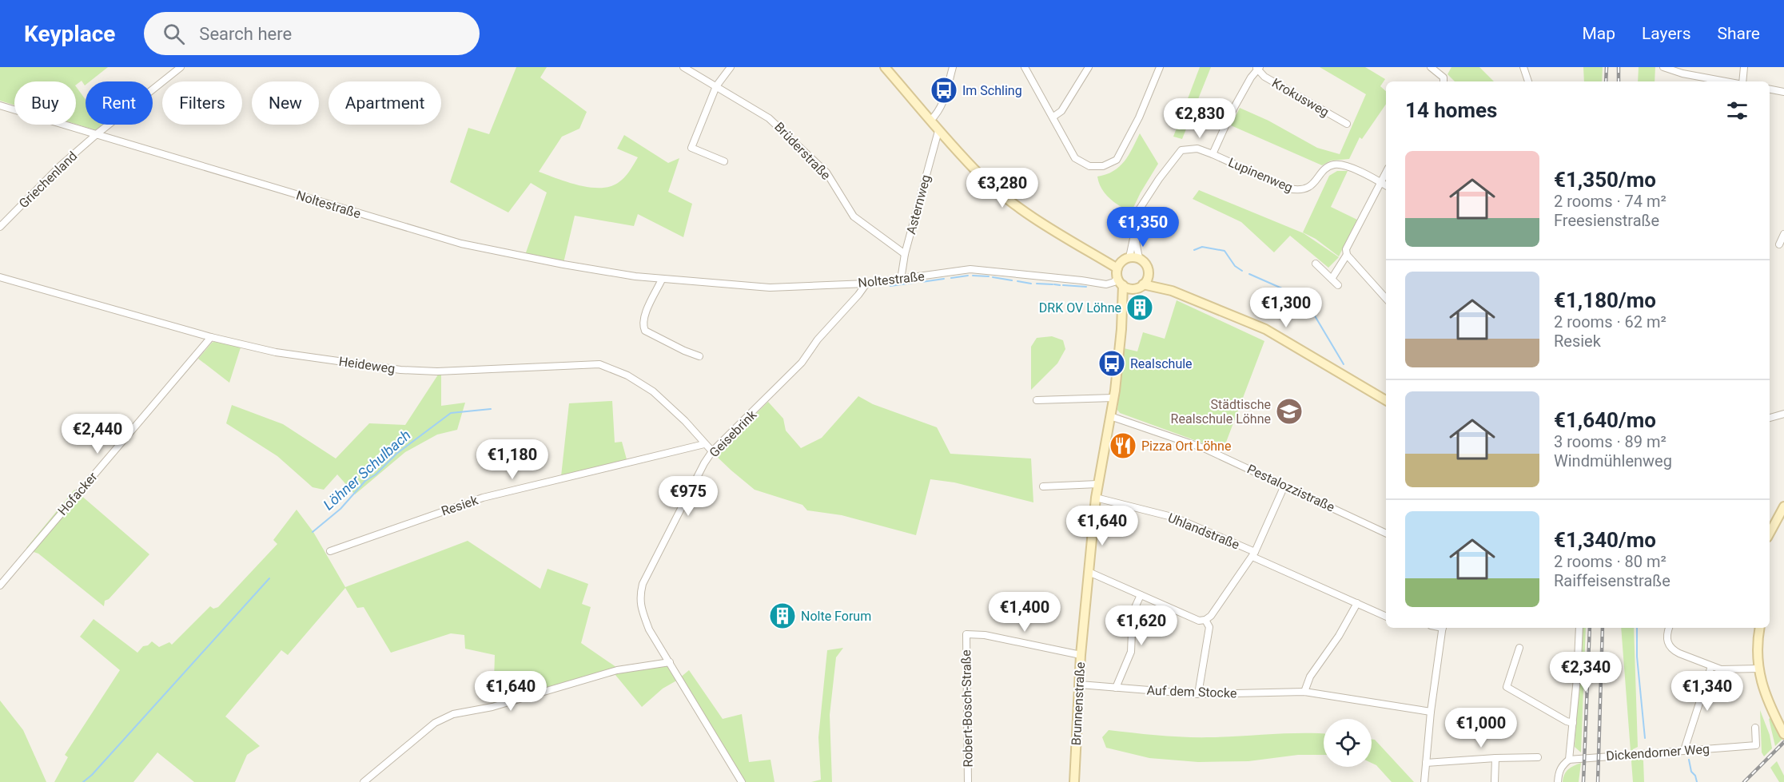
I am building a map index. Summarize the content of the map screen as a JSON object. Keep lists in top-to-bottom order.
{
  "streets": {
    "main road": ["Brunnenstraße"],
    "street": [
      "Krokusweg",
      "Brüderstraße",
      "Lupinenweg",
      "Griechenland",
      "Noltestraße",
      "Asternweg",
      "Heideweg",
      "Geisebrink",
      "Pestalozzistraße",
      "Hofacker",
      "Resiek",
      "Uhlandstraße",
      "Auf dem Stocke",
      "Robert-Bosch-Straße",
      "Dickendorner Weg"
    ]
  },
  "crossings": [
    ["Brüderstraße", "Asternweg"],
    ["Griechenland", "Noltestraße"],
    ["Noltestraße", "Asternweg"],
    ["Noltestraße", "Geisebrink"],
    ["Noltestraße", "Brunnenstraße"],
    ["Heideweg", "Geisebrink"],
    ["Heideweg", "Hofacker"],
    ["Heideweg", "Resiek"],
    ["Pestalozzistraße", "Brunnenstraße"],
    ["Uhlandstraße", "Brunnenstraße"],
    ["Auf dem Stocke", "Brunnenstraße"],
    ["Brunnenstraße", "Robert-Bosch-Straße"]
  ],
  "water": ["Löhner Schulbach"],
  "places": {
    "bus stop": ["Im Schling", "Realschule"],
    "building": ["DRK OV Löhne", "Nolte Forum"],
    "school or university": ["Städtische Realschule Löhne"],
    "restaurant": ["Pizza Ort Löhne"]
  },
  "page": {
    "header": "Keyplace",
    "search": "Search here",
    "nav": ["Map", "Layers", "Share"],
    "chip": [
      "Buy",
      "Rent",
      "Filters",
      "New",
      "Apartment"
    ],
    "heading": "14 homes",
    "price": [
      "€2,830",
      "€3,280",
      "€1,350",
      "€1,300",
      "€2,440",
      "€1,180",
      "€975",
      "€1,640",
      "€1,400",
      "€1,620",
      "€2,340",
      "€1,640",
      "€1,340",
      "€1,000"
    ],
    "list": [
      {
        "name": "€1,350/mo",
        "note": "2 rooms · 74 m² · Freesienstraße"
      },
      {
        "name": "€1,180/mo",
        "note": "2 rooms · 62 m² · Resiek"
      },
      {
        "name": "€1,640/mo",
        "note": "3 rooms · 89 m² · Windmühlenweg"
      },
      {
        "name": "€1,340/mo",
        "note": "2 rooms · 80 m² · Raiffeisenstraße"
      }
    ]
  }
}
